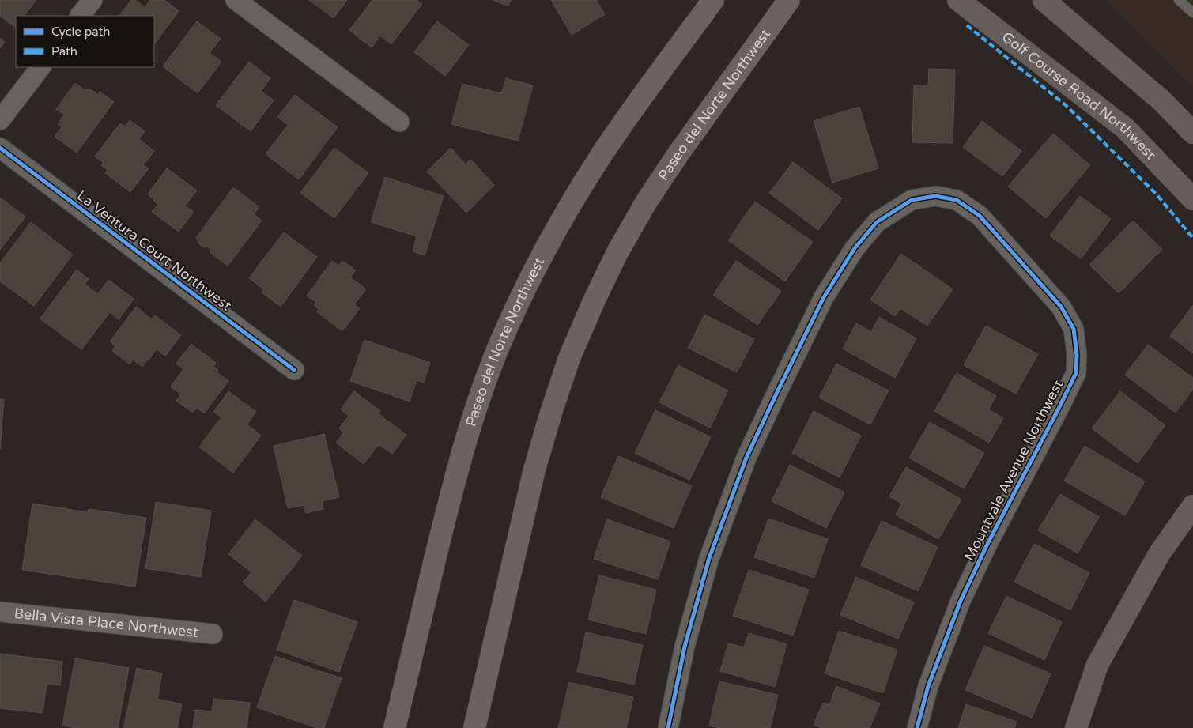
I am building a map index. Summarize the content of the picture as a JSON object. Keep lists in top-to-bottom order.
{
  "streets": {
    "main road": ["Golf Course Road Northwest", "Paseo del Norte Northwest"],
    "street": ["La Ventura Court Northwest", "Mountvale Avenue Northwest", "Bella Vista Place Northwest"]
  },
  "legend": ["Cycle path", "Path"]
}
